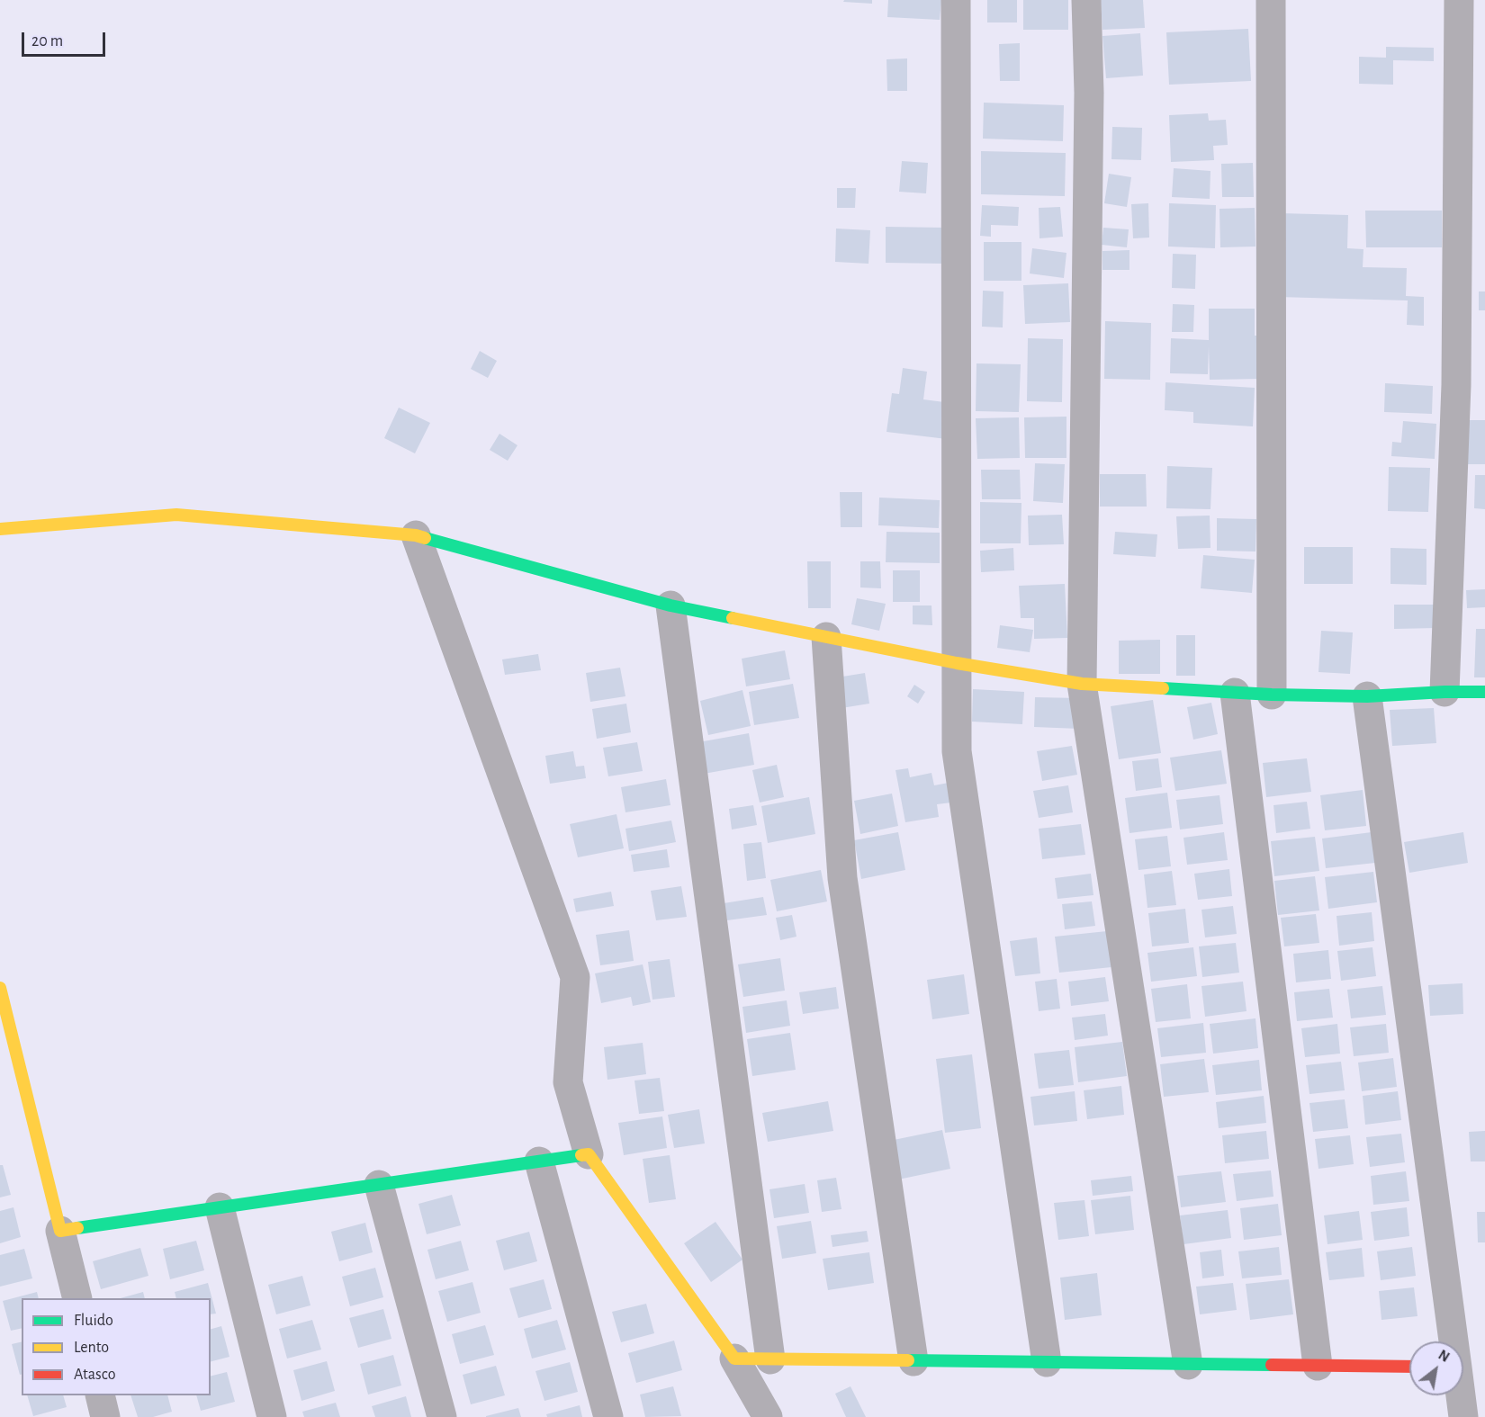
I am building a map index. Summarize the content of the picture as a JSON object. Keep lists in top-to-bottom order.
{
  "legend": ["Fluido", "Lento", "Atasco"],
  "scale_bar": "20 m",
  "north": "top right"
}
